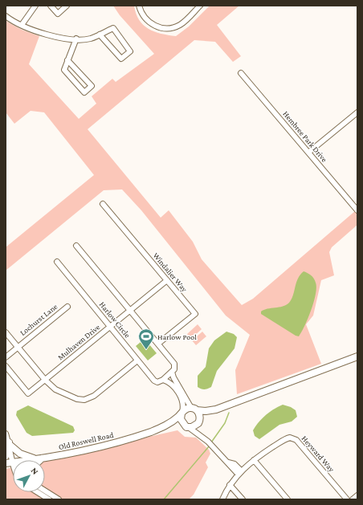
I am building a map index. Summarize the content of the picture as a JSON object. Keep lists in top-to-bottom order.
{
  "streets": {
    "street": [
      "Hembree Park Drive",
      "Windalier Way",
      "Lochurst Lane",
      "Harlow Circle",
      "Mulhaven Drive",
      "Old Roswell Road",
      "Heyward Way"
    ]
  },
  "crossings": [
    ["Windalier Way", "Mulhaven Drive"],
    ["Harlow Circle", "Mulhaven Drive"],
    ["Harlow Circle", "Old Roswell Road"]
  ],
  "places": {
    "sports": ["Harlow Pool"]
  },
  "north": "top right"
}
